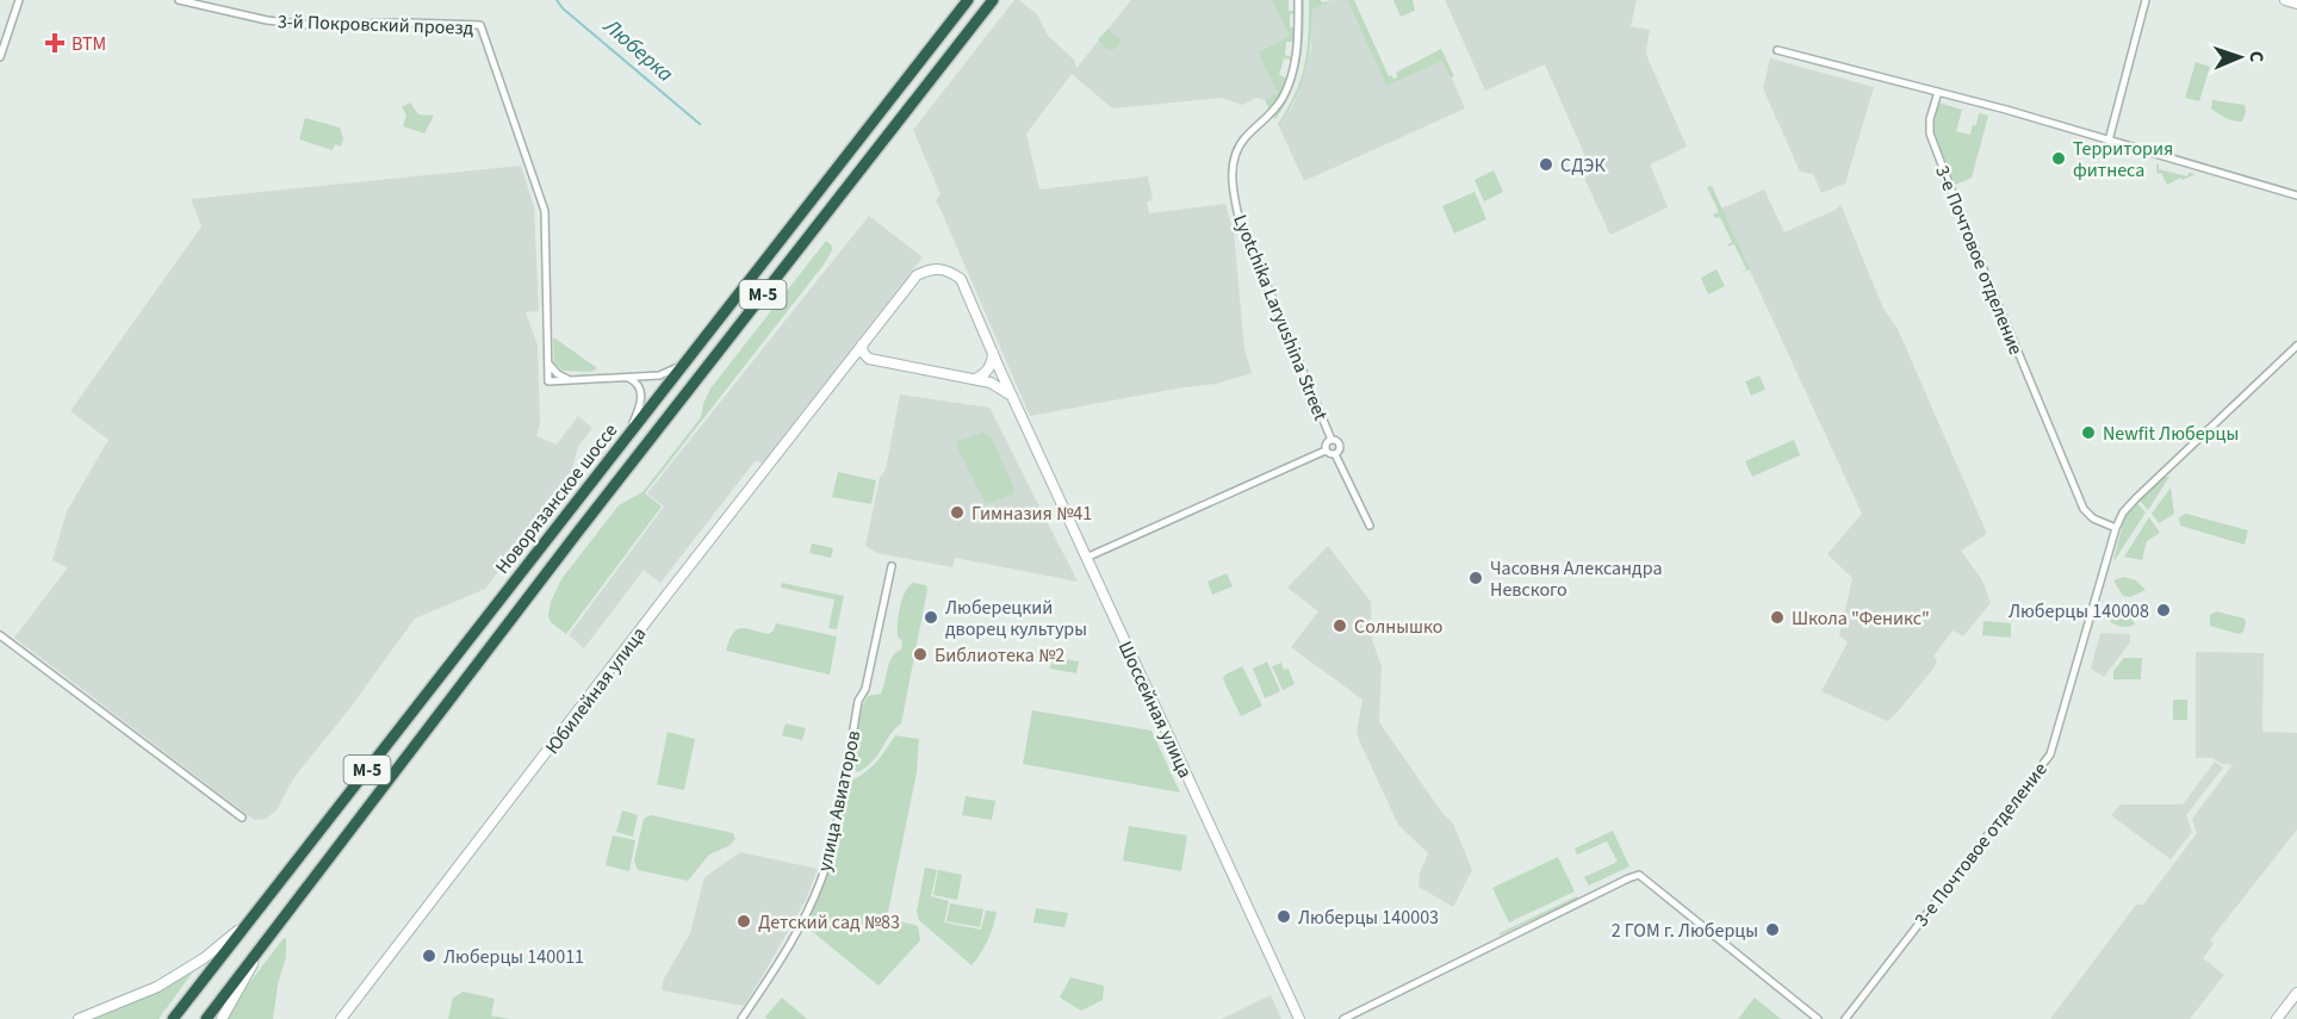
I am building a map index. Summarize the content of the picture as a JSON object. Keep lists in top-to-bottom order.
{
  "streets": {
    "highway": ["М-5", "Новорязанское шоссе"],
    "street": [
      "3-й Покровский проезд",
      "3-е Почтовое отделение",
      "Lyotchika Laryushina Street",
      "Юбилейная улица",
      "Шоссейная улица",
      "улица Авиаторов"
    ]
  },
  "crossings": [
    ["3-й Покровский проезд", "Новорязанское шоссе"],
    ["М-5", "Новорязанское шоссе"],
    ["Юбилейная улица", "Шоссейная улица"]
  ],
  "water": ["Люберка"],
  "places": {
    "health": ["ВТМ"],
    "other": [
      "Территория фитнеса",
      "СДЭК",
      "Newfit Люберцы",
      "Гимназия №41",
      "Часовня Александра Невского",
      "Люберцы 140008",
      "Люберецкий дворец культуры",
      "Школа \"Феникс\"",
      "Солнышко",
      "Библиотека №2",
      "Люберцы 140003",
      "Детский сад №83",
      "2 ГОМ г. Люберцы",
      "Люберцы 140011"
    ]
  },
  "north": "right"
}
